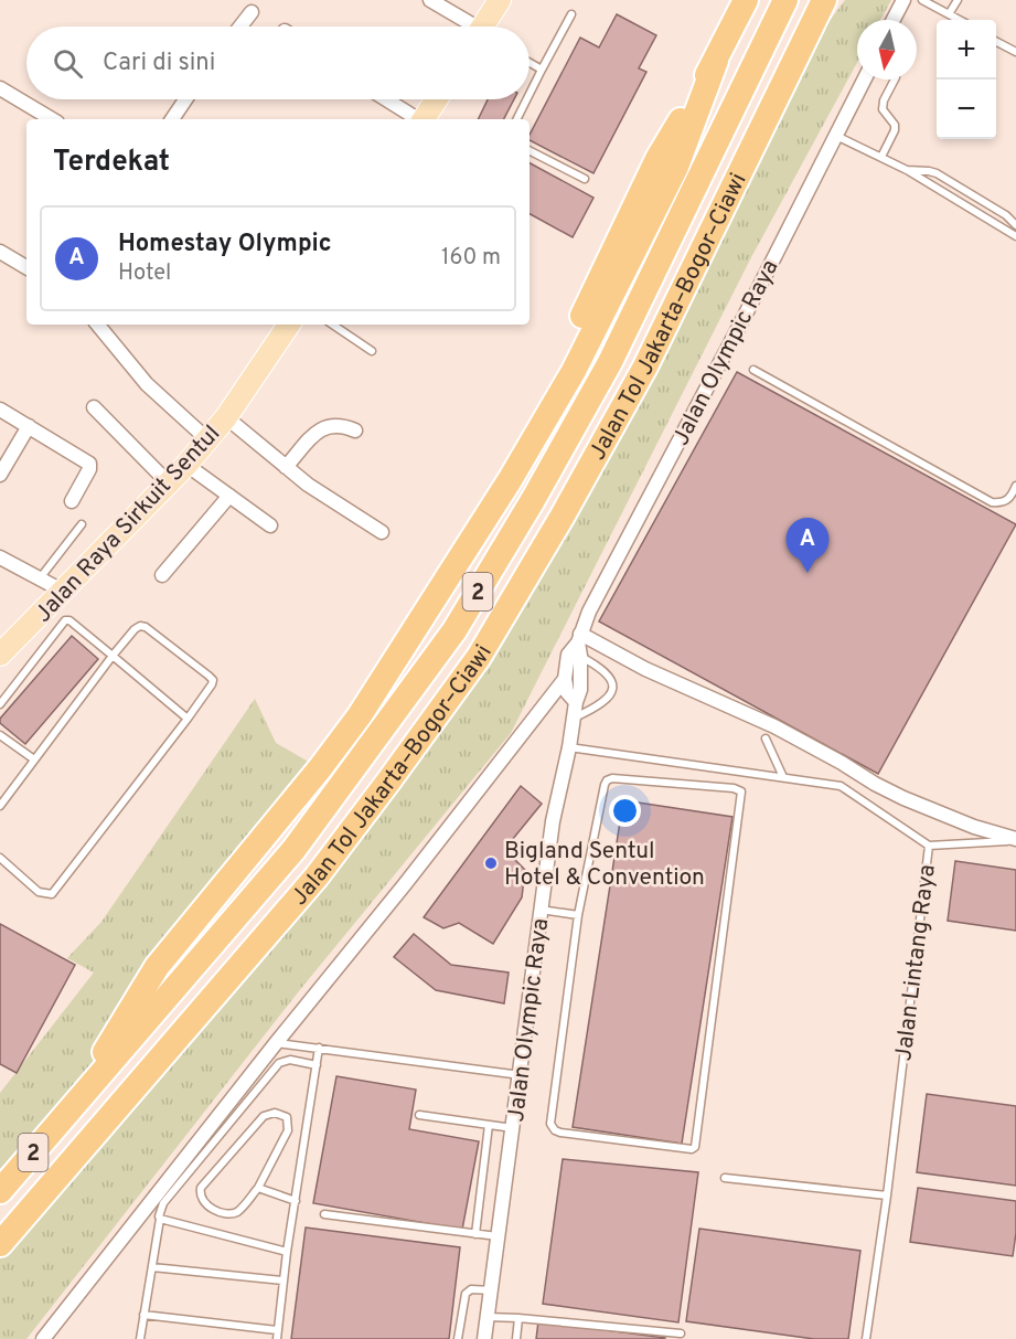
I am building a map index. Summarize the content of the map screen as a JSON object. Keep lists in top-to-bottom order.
{
  "streets": {
    "highway": ["Jalan Tol Jakarta–Bogor–Ciawi", "2"],
    "main road": ["Jalan Raya Sirkuit Sentul"],
    "street": ["Jalan Olympic Raya"],
    "lane": ["Jalan Lintang Raya"]
  },
  "crossings": [
    ["Jalan Olympic Raya", "Jalan Lintang Raya"]
  ],
  "places": ["Bigland Sentul Hotel & Convention"],
  "north": "bottom",
  "page": {
    "map_buttons": ["+", "−"],
    "search": "Cari di sini",
    "heading": "Terdekat",
    "list": [
      {
        "mark": "A",
        "name": "Homestay Olympic",
        "note": "Hotel",
        "value": "160 m"
      }
    ],
    "pins": "A"
  }
}
